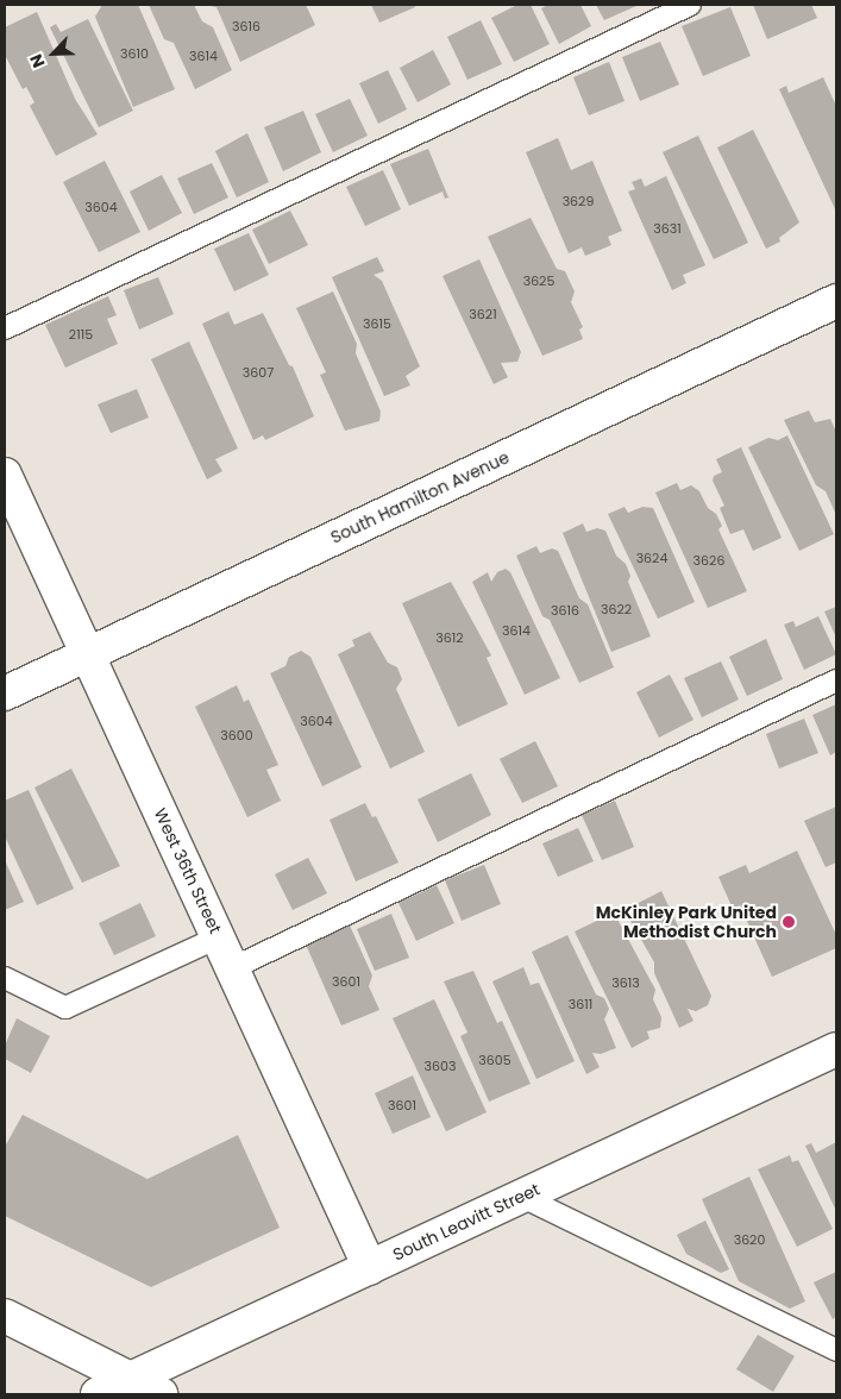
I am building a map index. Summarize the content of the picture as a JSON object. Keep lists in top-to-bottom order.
{
  "streets": {
    "street": ["South Hamilton Avenue", "West 36th Street", "South Leavitt Street"]
  },
  "crossings": [
    ["South Hamilton Avenue", "West 36th Street"],
    ["West 36th Street", "South Leavitt Street"]
  ],
  "places": ["McKinley Park United Methodist Church"],
  "house_numbers": [
    "3616",
    "3610",
    "3614",
    "3629",
    "3604",
    "3631",
    "3625",
    "3621",
    "3615",
    "2115",
    "3607",
    "3624",
    "3626",
    "3622",
    "3616",
    "3614",
    "3612",
    "3604",
    "3600",
    "3601",
    "3613",
    "3611",
    "3605",
    "3603",
    "3601",
    "3620"
  ],
  "north": "bottom left"
}
